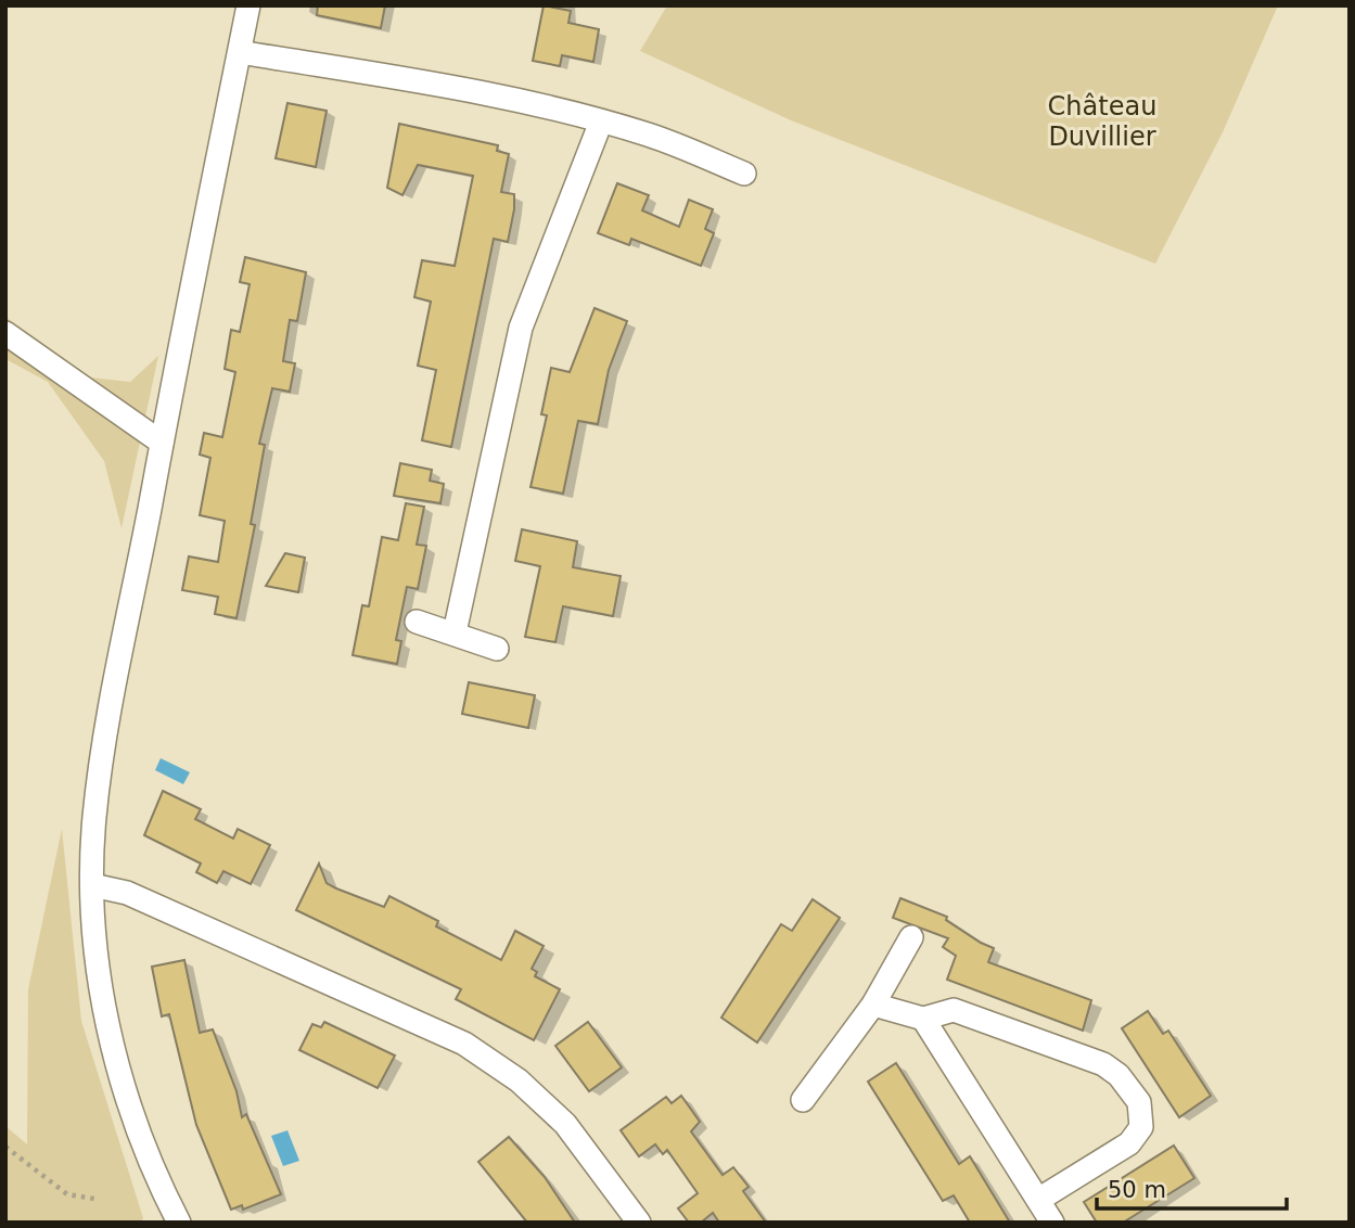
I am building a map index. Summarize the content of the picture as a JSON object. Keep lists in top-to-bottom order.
{
  "parks": ["Château Duvillier"],
  "scale_bar": "50 m"
}
